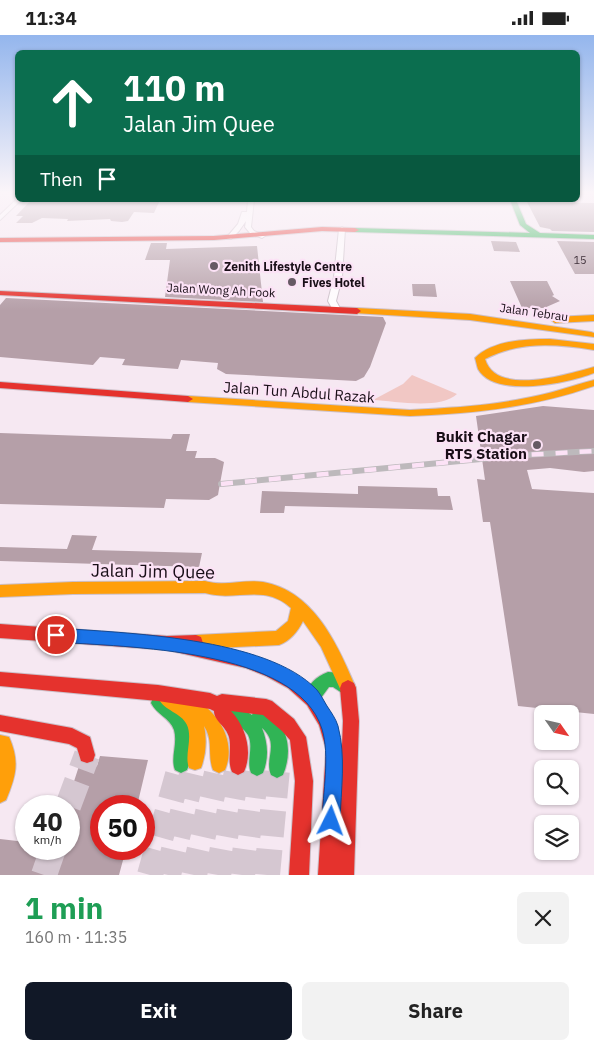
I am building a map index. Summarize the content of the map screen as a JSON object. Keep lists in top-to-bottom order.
{
  "streets": {
    "main road": [
      "Jalan Wong Ah Fook",
      "Jalan Tebrau",
      "Jalan Tun Abdul Razak",
      "Jalan Jim Quee"
    ]
  },
  "crossings": [
    ["Jalan Wong Ah Fook", "Jalan Tebrau"]
  ],
  "places": ["Zenith Lifestyle Centre", "Fives Hotel", "Bukit Chagar RTS Station"],
  "house_numbers": ["15"],
  "north": "bottom right",
  "page": {
    "status": "11:34",
    "turn": ["110 m", "Jalan Jim Quee"],
    "then": "Then",
    "speed": "40 km/h",
    "limit": "50",
    "heading": ["1 min", "160 m · 11:35"],
    "buttons": ["Exit", "Share"]
  }
}
